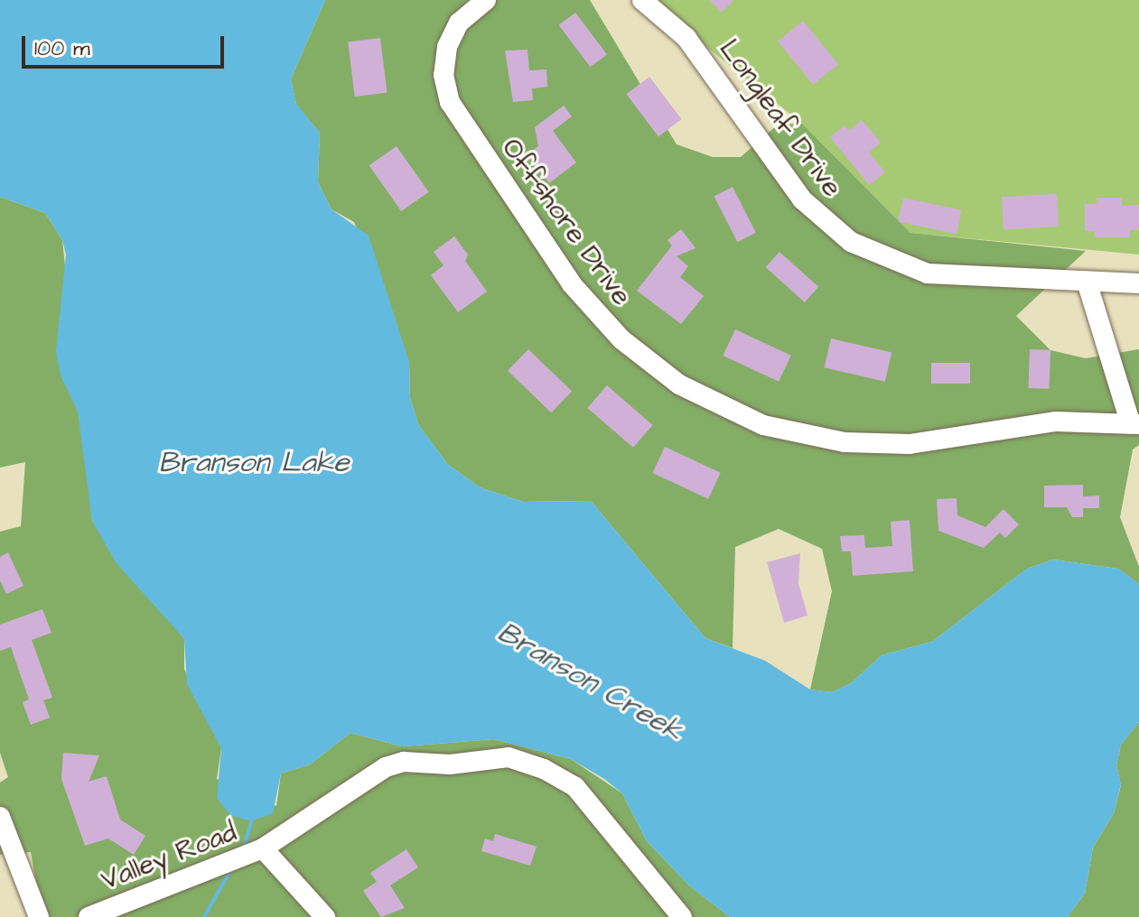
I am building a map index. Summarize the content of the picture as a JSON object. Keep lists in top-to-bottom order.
{
  "streets": {
    "street": ["Longleaf Drive", "Offshore Drive", "Valley Road"]
  },
  "water": ["Branson Lake", "Branson Creek"],
  "scale_bar": "100 m"
}
